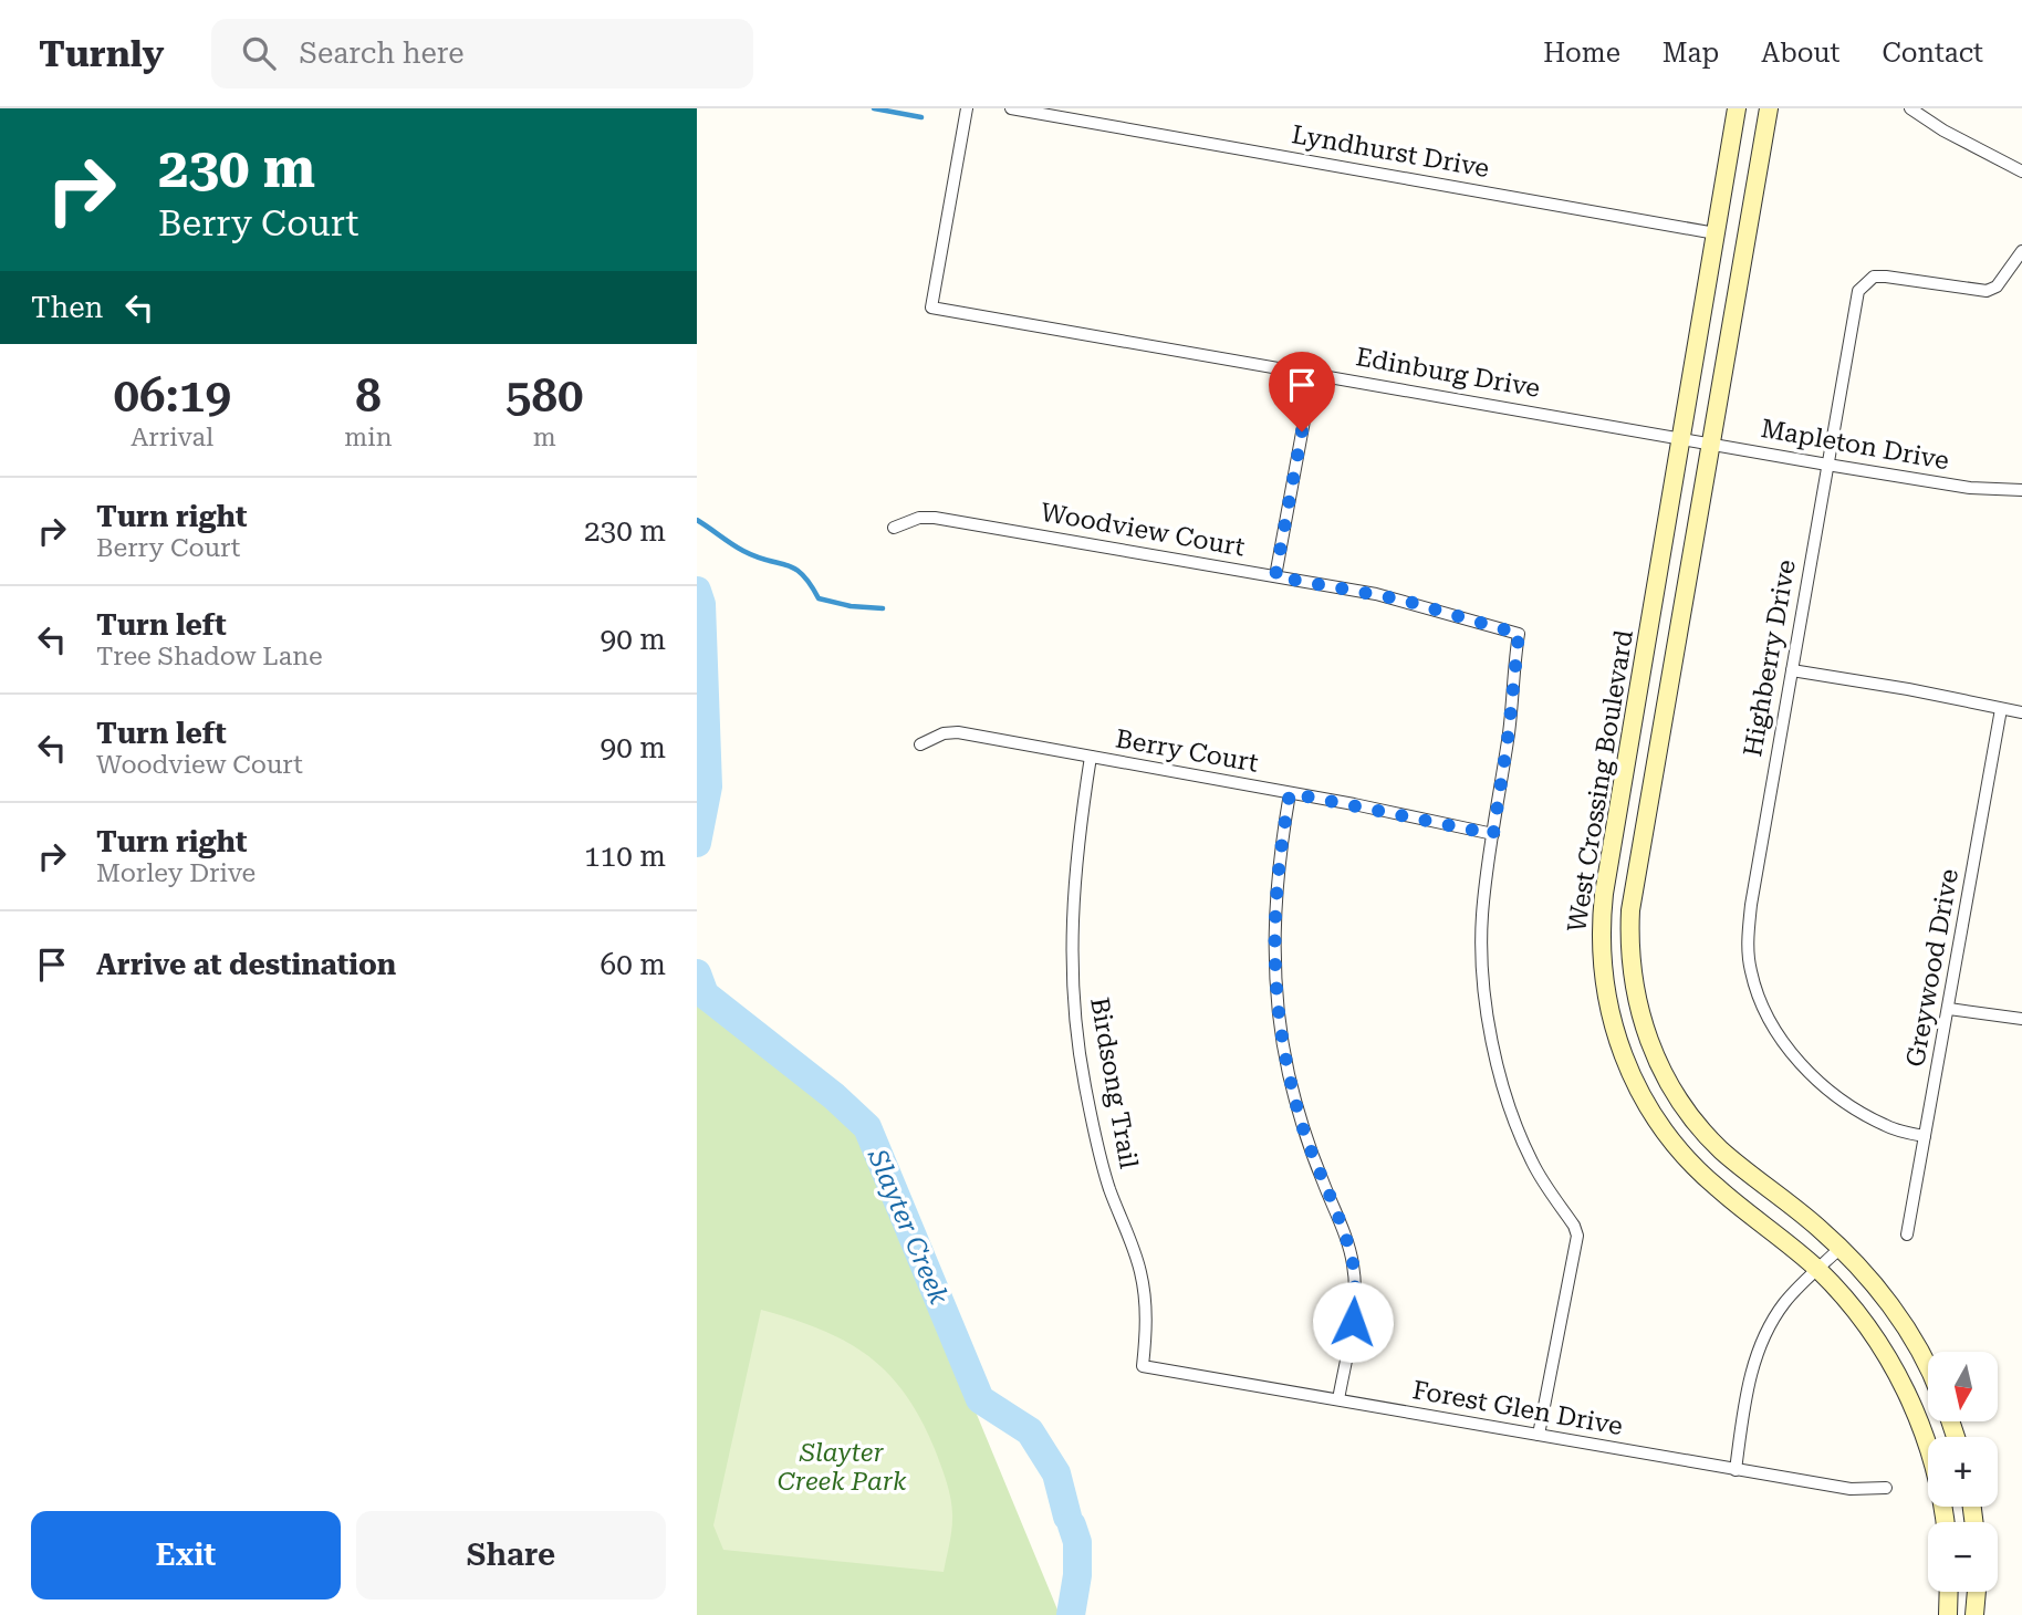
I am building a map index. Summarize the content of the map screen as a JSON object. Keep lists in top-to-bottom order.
{
  "streets": {
    "street": [
      "Lyndhurst Drive",
      "Edinburg Drive",
      "Mapleton Drive",
      "Woodview Court",
      "Highberry Drive",
      "Berry Court",
      "West Crossing Boulevard",
      "Greywood Drive",
      "Birdsong Trail",
      "Forest Glen Drive"
    ]
  },
  "crossings": [
    ["Lyndhurst Drive", "West Crossing Boulevard"],
    ["Edinburg Drive", "Mapleton Drive"],
    ["Edinburg Drive", "West Crossing Boulevard"],
    ["Mapleton Drive", "Highberry Drive"],
    ["Mapleton Drive", "West Crossing Boulevard"],
    ["Woodview Court", "Berry Court"],
    ["Highberry Drive", "Greywood Drive"],
    ["Berry Court", "Birdsong Trail"],
    ["Birdsong Trail", "Forest Glen Drive"]
  ],
  "water": ["Slayter Creek"],
  "parks": ["Slayter Creek Park"],
  "north": "bottom",
  "page": {
    "header": "Turnly",
    "search": "Search here",
    "nav": [
      "Home",
      "Map",
      "About",
      "Contact"
    ],
    "turn": ["230 m", "Berry Court"],
    "then": "Then",
    "eta": [
      "06:19",
      "Arrival",
      "8",
      "min",
      "580",
      "m"
    ],
    "list": [
      {
        "name": "Turn right",
        "note": "Berry Court",
        "value": "230 m"
      },
      {
        "name": "Turn left",
        "note": "Tree Shadow Lane",
        "value": "90 m"
      },
      {
        "name": "Turn left",
        "note": "Woodview Court",
        "value": "90 m"
      },
      {
        "name": "Turn right",
        "note": "Morley Drive",
        "value": "110 m"
      },
      {
        "name": "Arrive at destination",
        "value": "60 m"
      }
    ],
    "map_buttons": ["+", "−"],
    "buttons": ["Exit", "Share"]
  }
}
